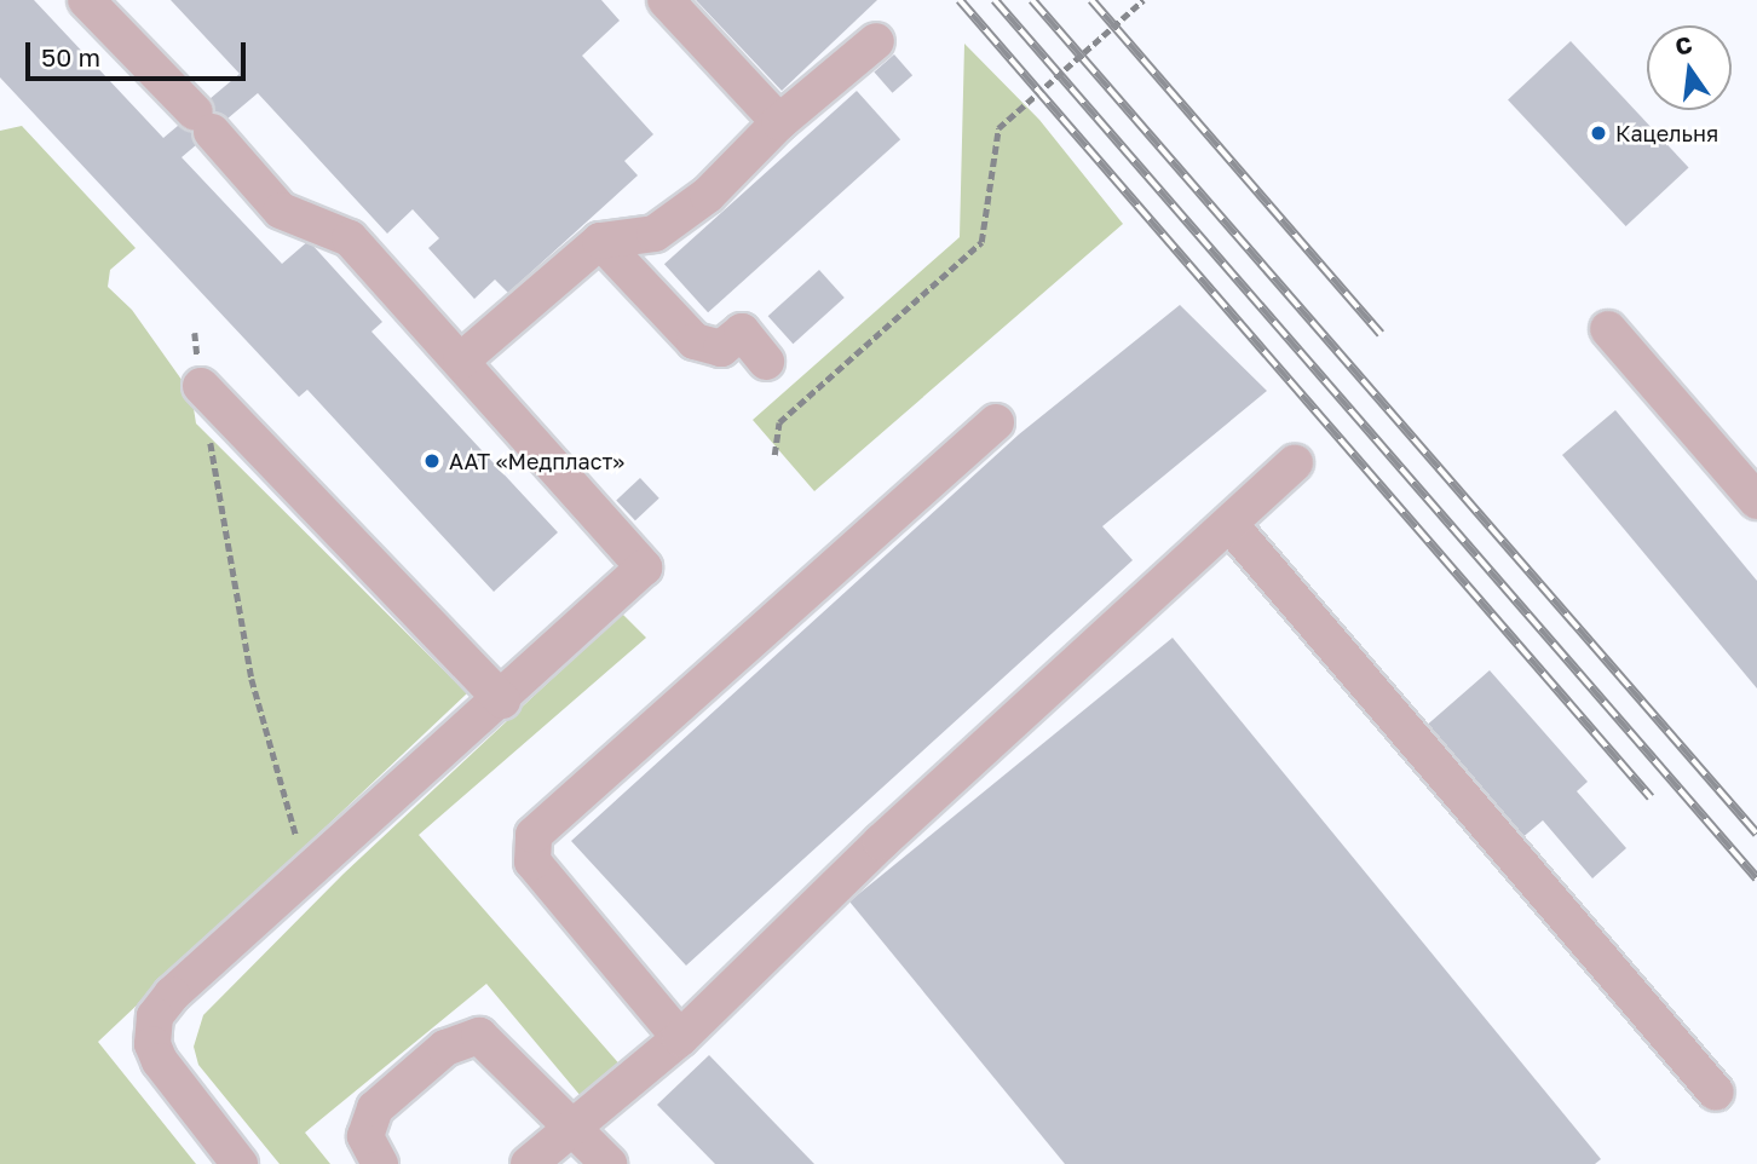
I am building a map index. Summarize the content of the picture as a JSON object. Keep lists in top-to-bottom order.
{
  "places": ["Кацельня", "ААТ «Медпласт»"],
  "scale_bar": "50 m",
  "north": "top"
}
